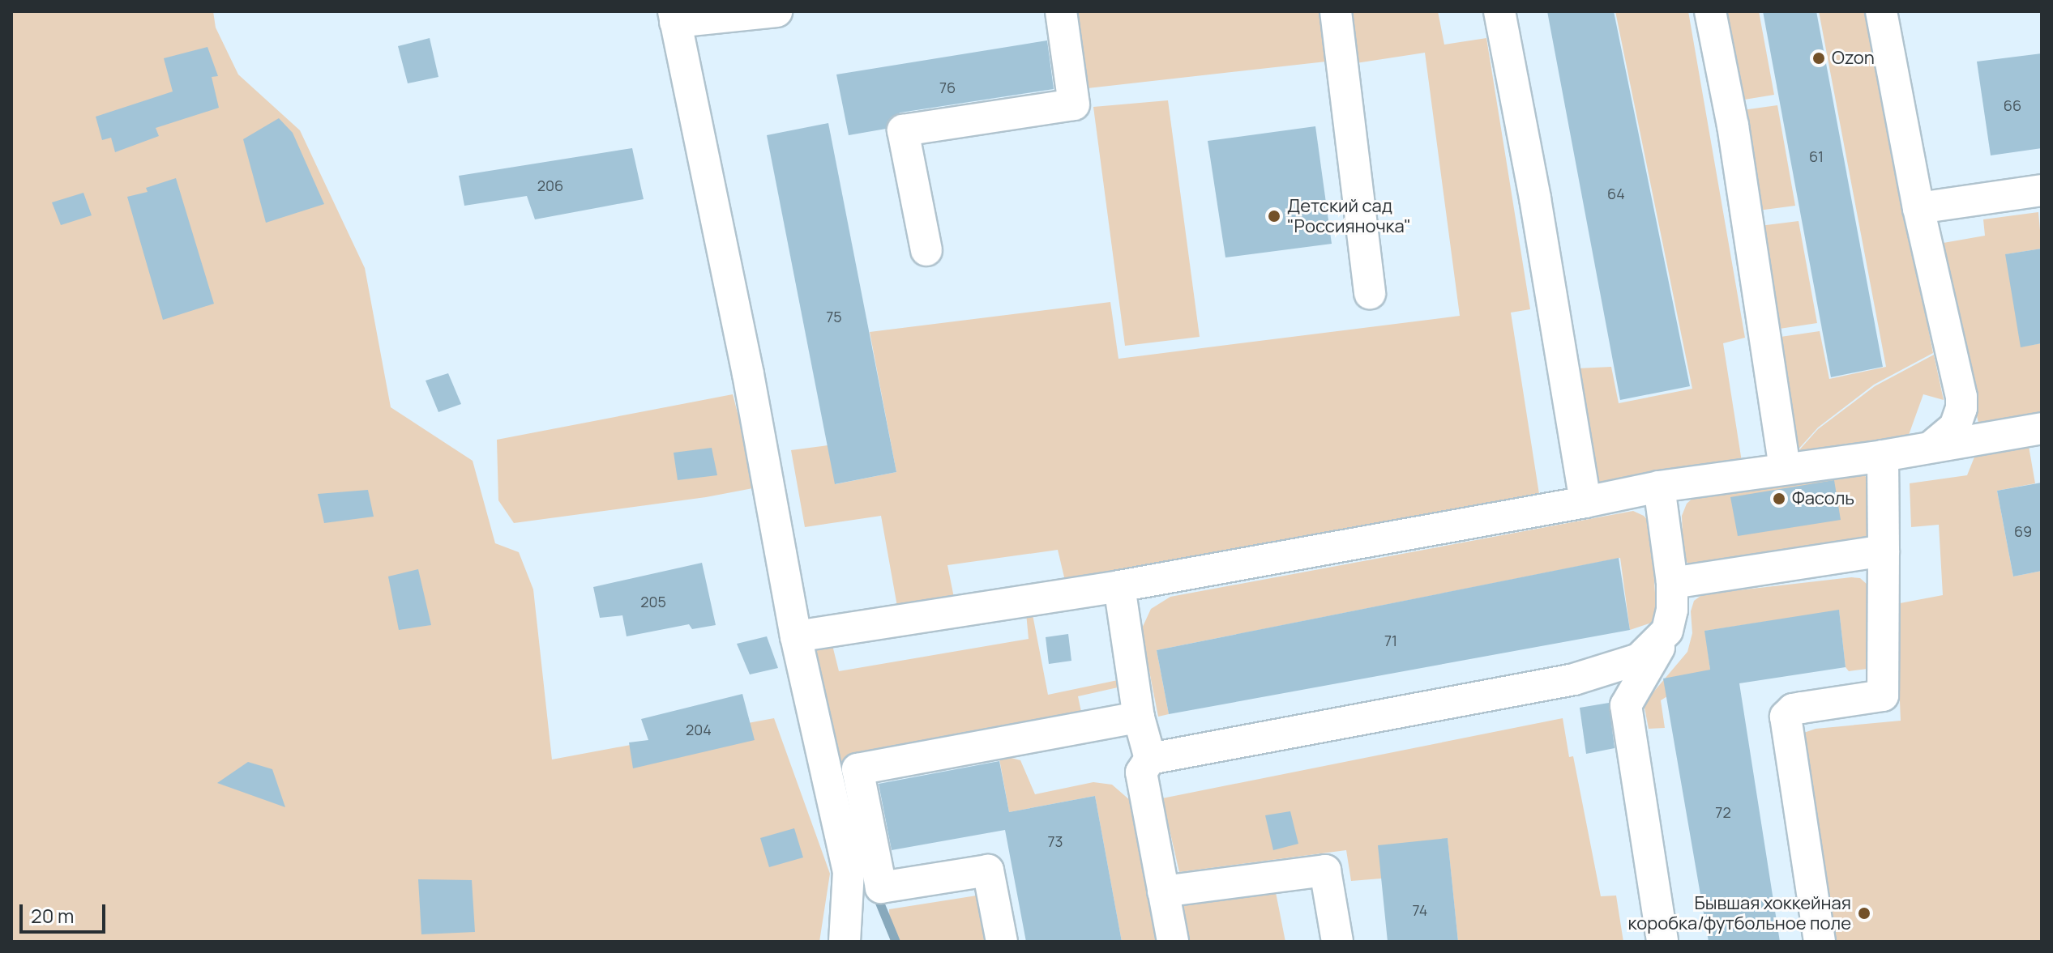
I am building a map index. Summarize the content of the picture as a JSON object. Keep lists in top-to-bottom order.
{
  "places": [
    "Ozon",
    "Детский сад \"Россияночка\"",
    "Фасоль",
    "Бывшая хоккейная коробка/футбольное поле"
  ],
  "house_numbers": [
    "76",
    "66",
    "61",
    "206",
    "64",
    "75",
    "69",
    "205",
    "71",
    "204",
    "72",
    "73",
    "74"
  ],
  "scale_bar": "20 m"
}
